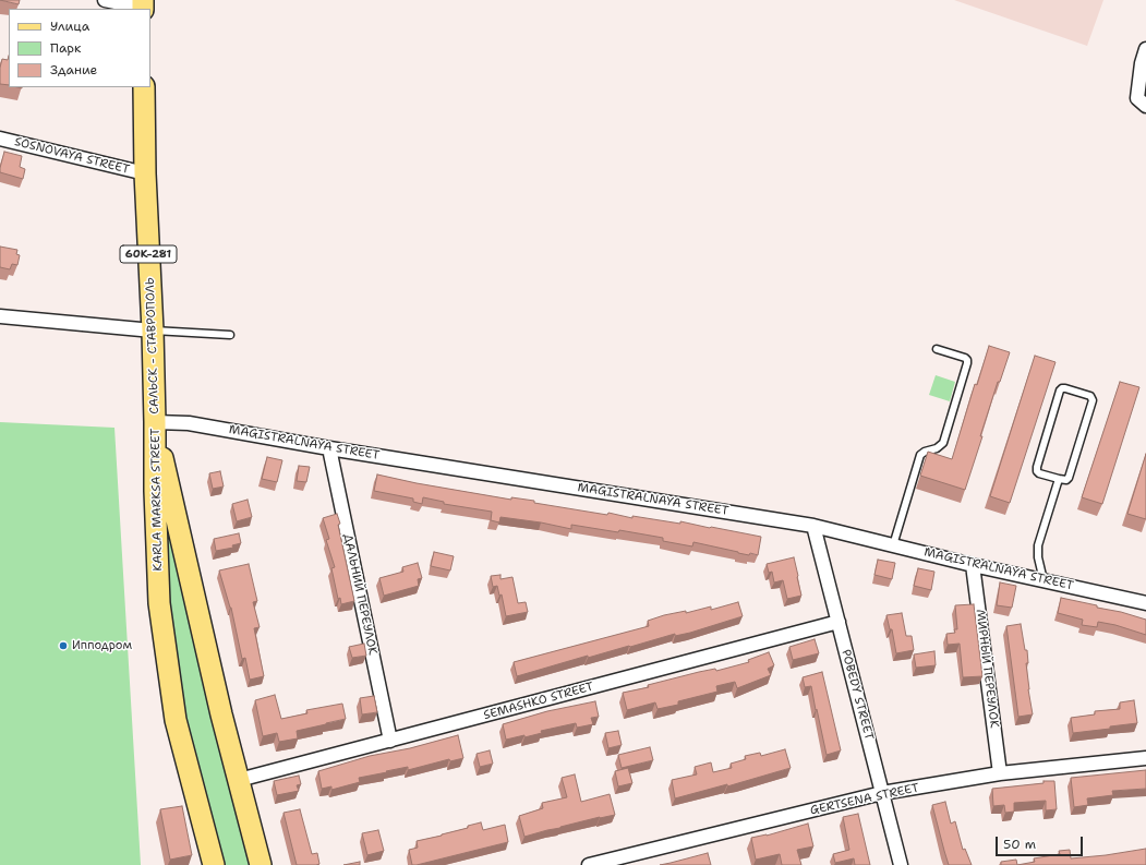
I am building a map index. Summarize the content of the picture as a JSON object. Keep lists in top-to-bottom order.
{
  "streets": {
    "main road": ["60К-281", "САЛЬСК - СТАВРОПОЛЬ", "KARLA MARKSA STREET"],
    "street": [
      "SOSNOVAYA STREET",
      "MAGISTRALNAYA STREET",
      "ДАЛЬНИЙ ПЕРЕУЛОК",
      "МИРНЫЙ ПЕРЕУЛОК",
      "POBEDY STREET",
      "SEMASHKO STREET",
      "GERTSENA STREET"
    ]
  },
  "crossings": [
    ["SOSNOVAYA STREET", "САЛЬСК - СТАВРОПОЛЬ"],
    ["САЛЬСК - СТАВРОПОЛЬ", "MAGISTRALNAYA STREET"],
    ["САЛЬСК - СТАВРОПОЛЬ", "KARLA MARKSA STREET"],
    ["MAGISTRALNAYA STREET", "KARLA MARKSA STREET"],
    ["MAGISTRALNAYA STREET", "ДАЛЬНИЙ ПЕРЕУЛОК"],
    ["MAGISTRALNAYA STREET", "МИРНЫЙ ПЕРЕУЛОК"],
    ["MAGISTRALNAYA STREET", "POBEDY STREET"],
    ["KARLA MARKSA STREET", "SEMASHKO STREET"],
    ["ДАЛЬНИЙ ПЕРЕУЛОК", "SEMASHKO STREET"],
    ["МИРНЫЙ ПЕРЕУЛОК", "GERTSENA STREET"],
    ["POBEDY STREET", "SEMASHKO STREET"],
    ["POBEDY STREET", "GERTSENA STREET"]
  ],
  "places": ["Ипподром"],
  "legend": ["Улица", "Парк", "Здание"],
  "scale_bar": "50 m"
}
